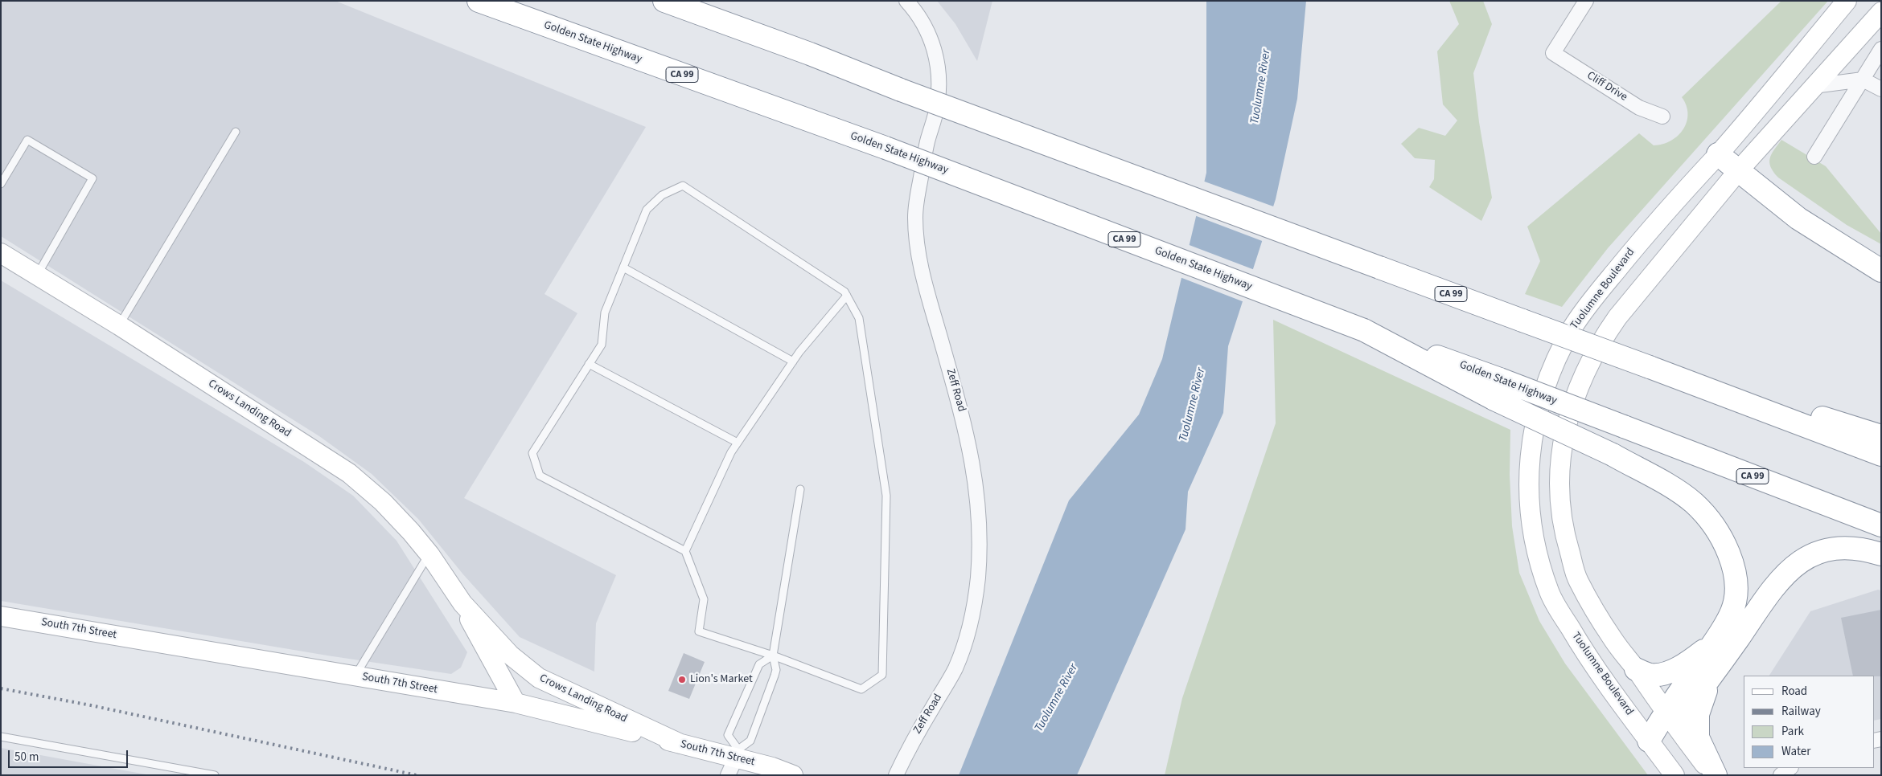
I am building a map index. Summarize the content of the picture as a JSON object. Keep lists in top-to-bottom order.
{
  "streets": {
    "highway": ["Golden State Highway", "CA 99"],
    "main road": ["Tuolumne Boulevard", "Crows Landing Road", "South 7th Street"],
    "street": ["Cliff Drive", "Zeff Road"]
  },
  "crossings": [
    ["Crows Landing Road", "South 7th Street"]
  ],
  "water": ["Tuolumne River"],
  "places": ["Lion's Market"],
  "legend": [
    "Road",
    "Railway",
    "Park",
    "Water"
  ],
  "scale_bar": "50 m"
}
